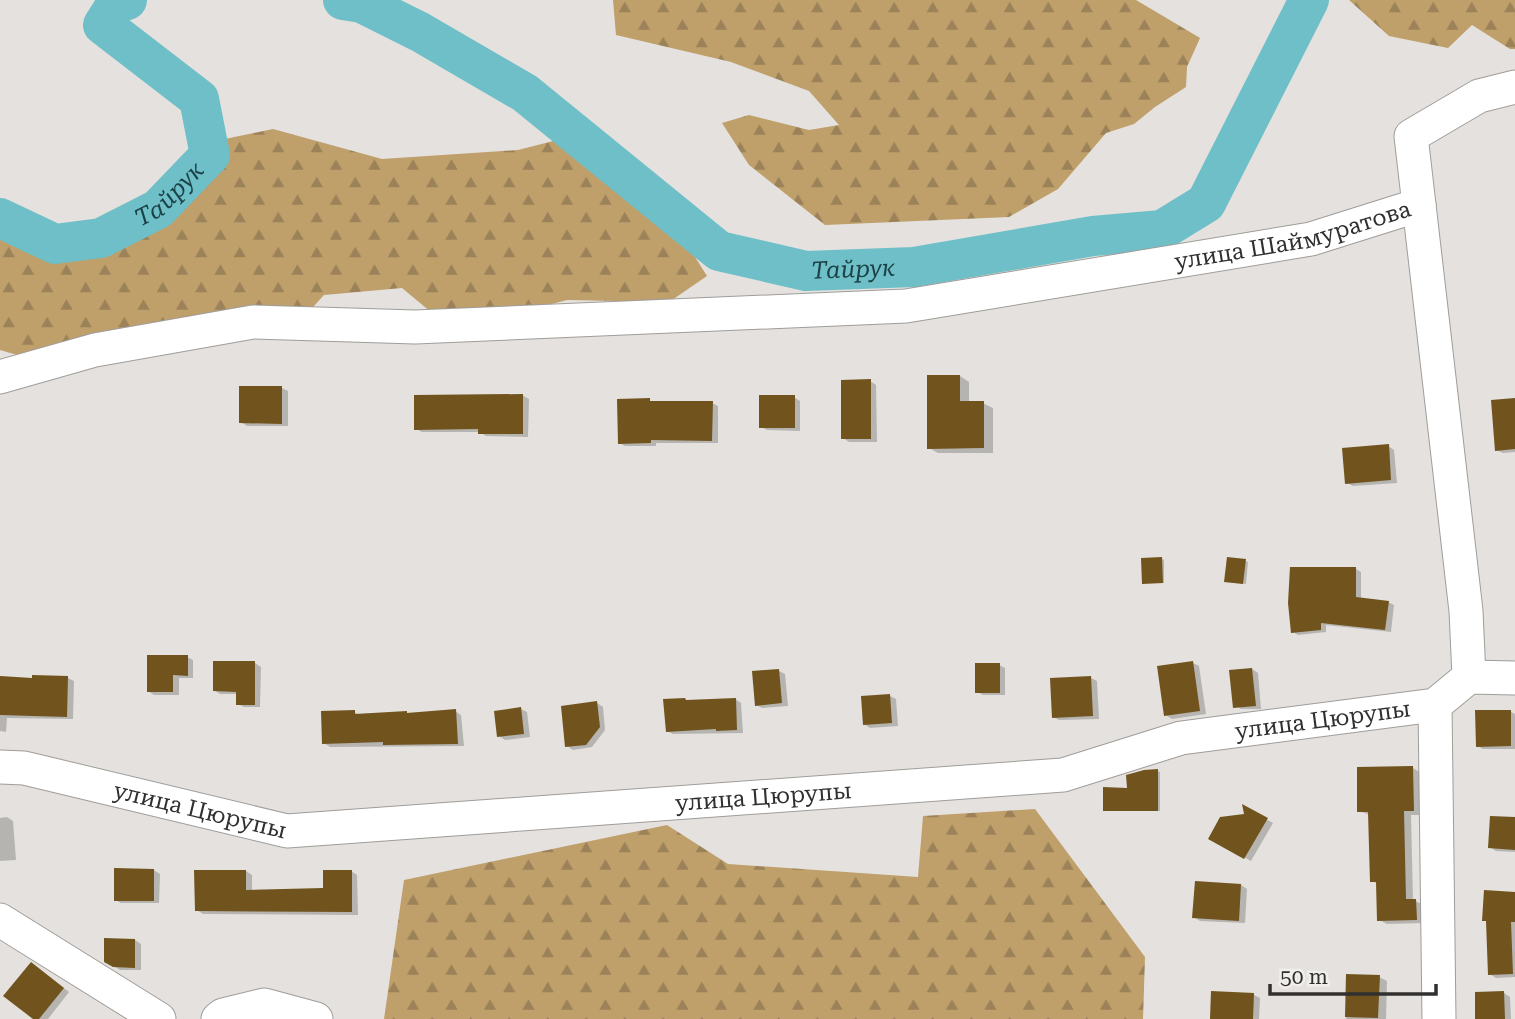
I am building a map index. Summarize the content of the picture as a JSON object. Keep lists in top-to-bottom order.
{
  "streets": {
    "street": ["улица Шаймуратова", "улица Цюрупы"]
  },
  "water": ["Тайрук"],
  "scale_bar": "50 m"
}
